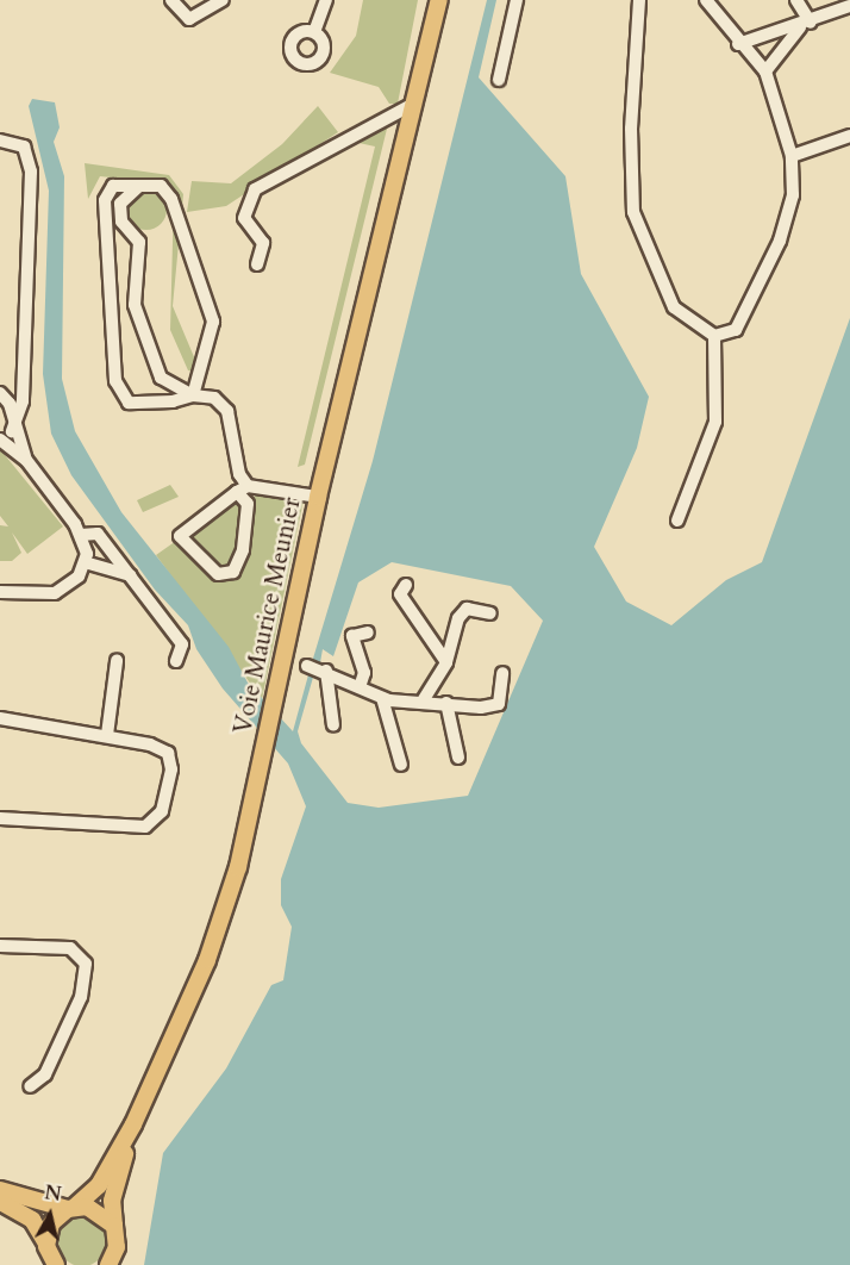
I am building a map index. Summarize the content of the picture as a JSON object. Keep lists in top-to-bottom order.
{
  "streets": {
    "main road": ["Voie Maurice Meunier"]
  },
  "north": "top"
}
